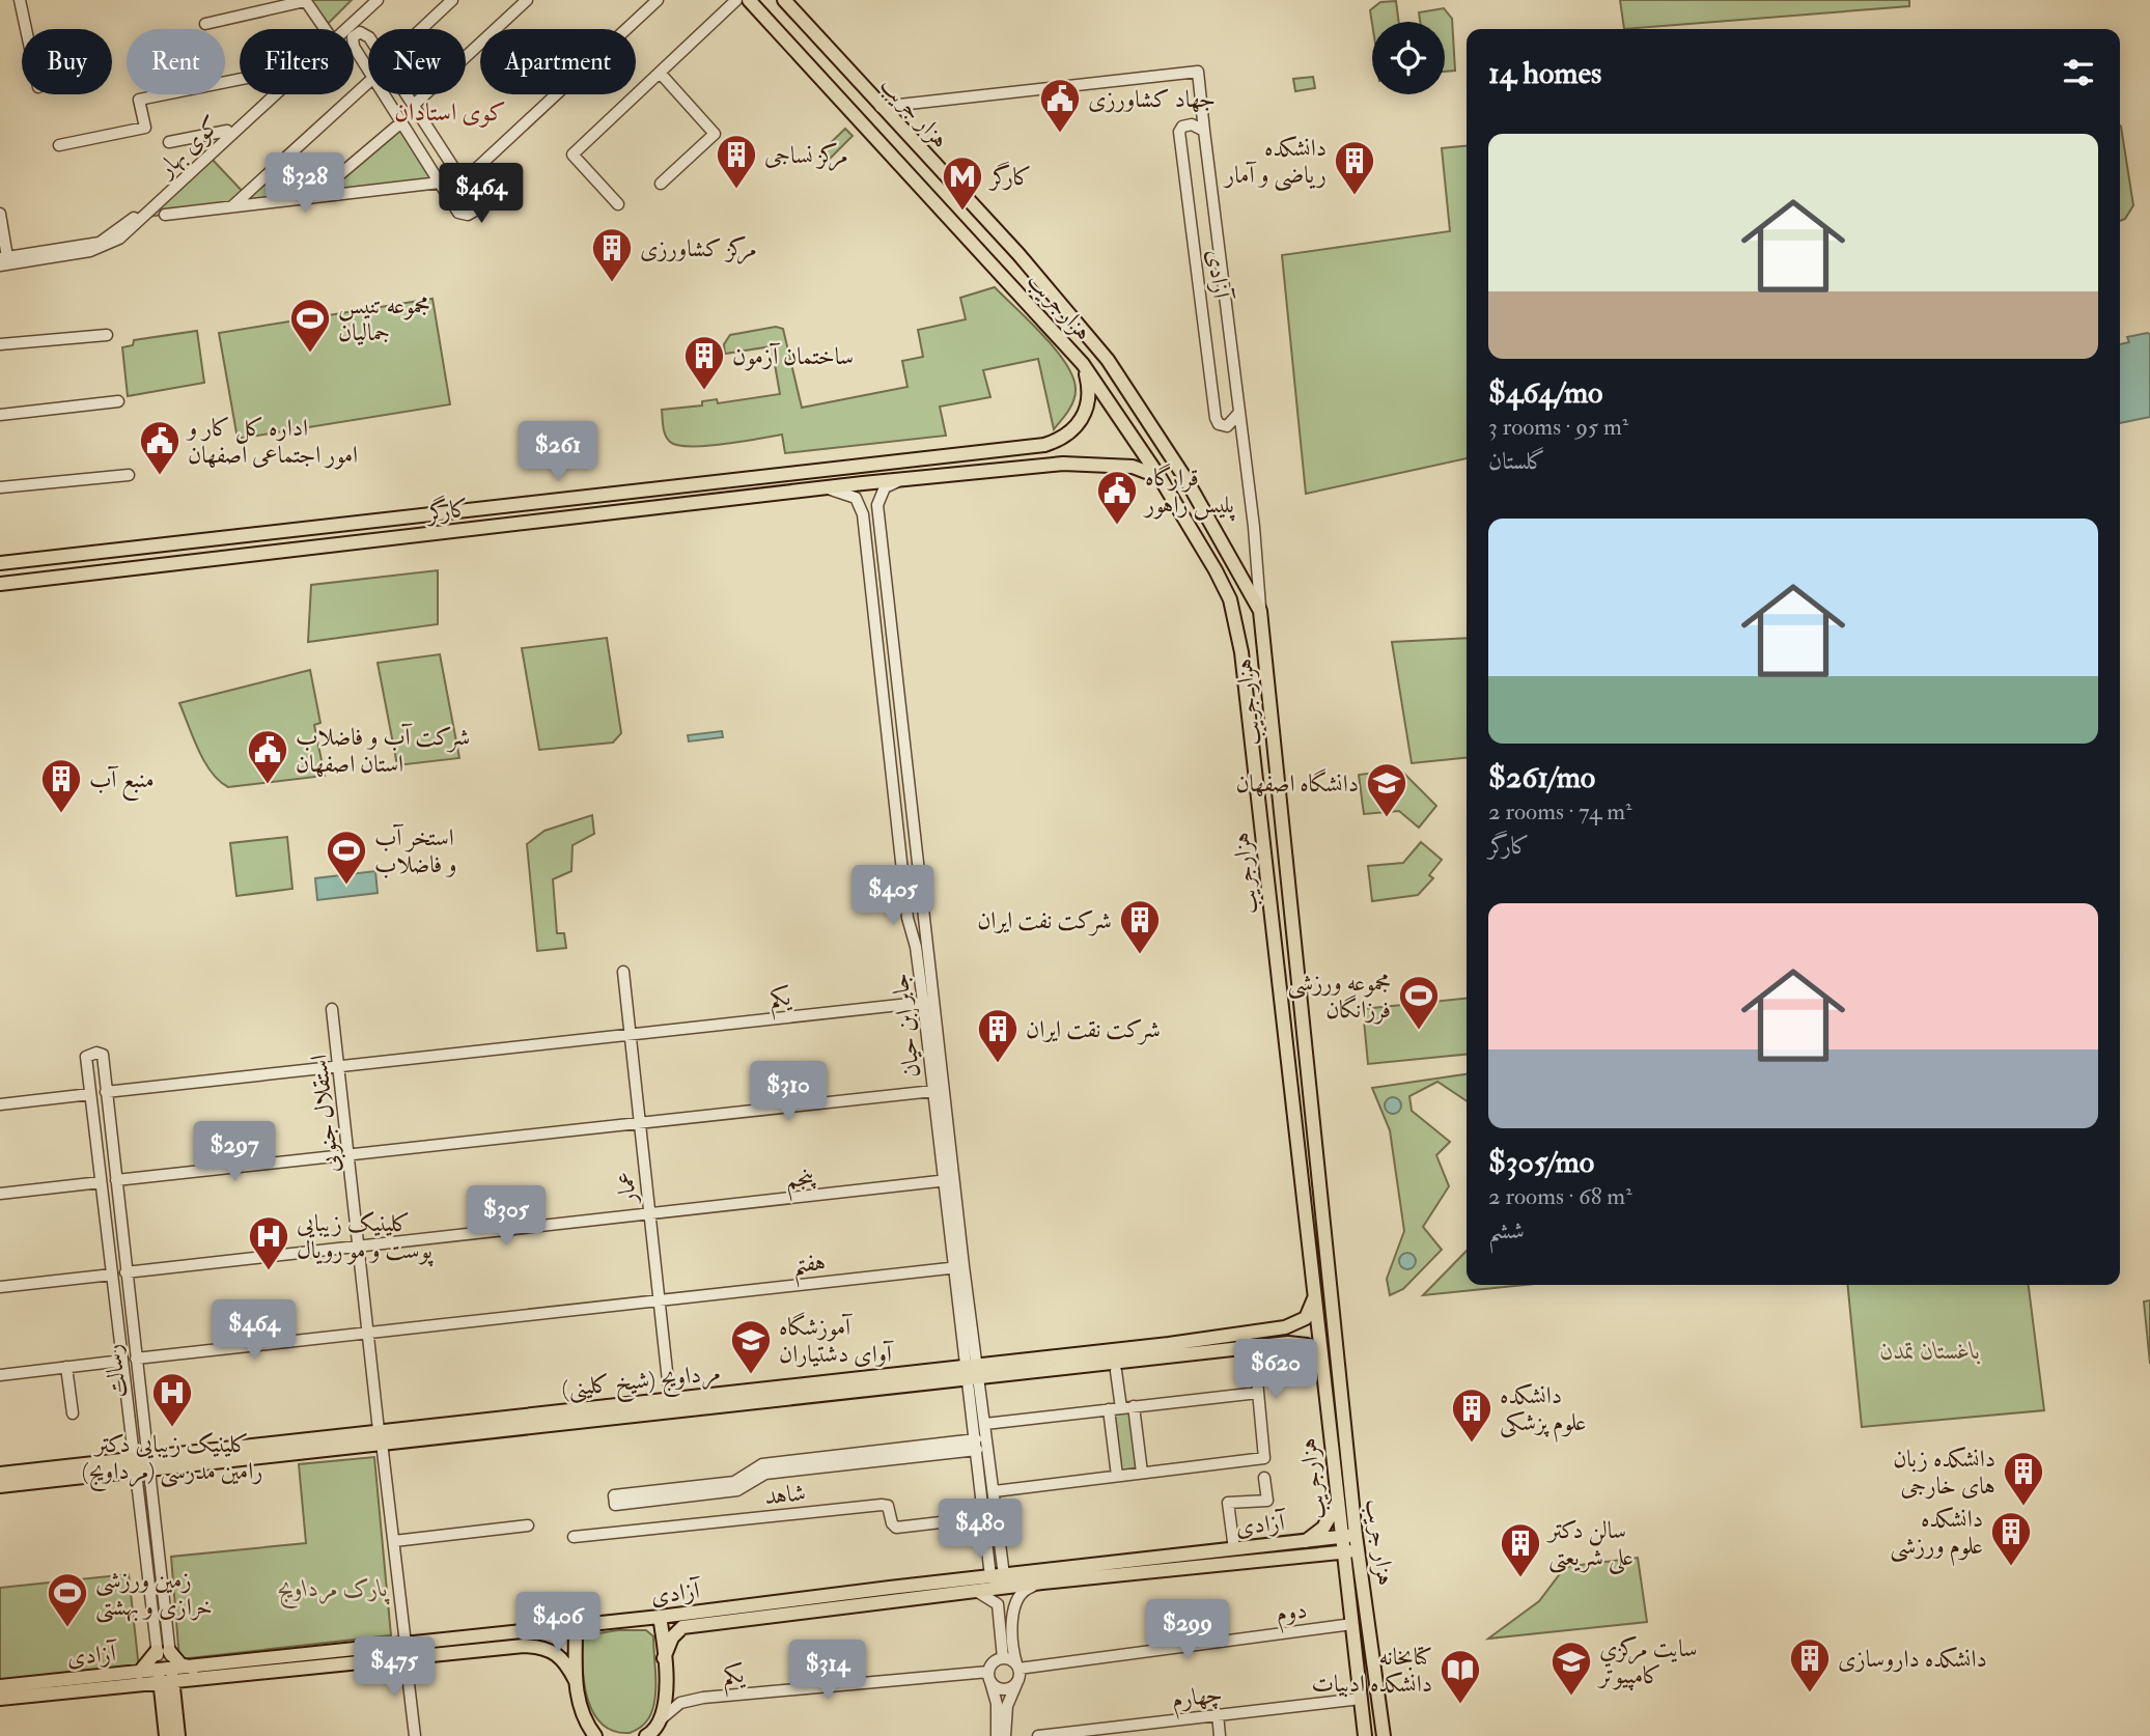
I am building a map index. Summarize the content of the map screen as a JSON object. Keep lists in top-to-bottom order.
{
  "streets": {
    "main road": [
      "هزار جریب",
      "آزادی",
      "هزارجریب",
      "کارگر",
      "مرداویج (شیخ کلینی)"
    ],
    "street": [
      "کوی بهار",
      "یکم",
      "جابر ابن حیان",
      "استقلال جنوبی",
      "پنجم",
      "عمار",
      "هفتم",
      "رسالت",
      "شاهد",
      "دوم",
      "چهارم"
    ]
  },
  "crossings": [
    ["هزار جریب", "آزادی"],
    ["آزادی", "هزارجریب"],
    ["آزادی", "استقلال جنوبی"],
    ["آزادی", "رسالت"],
    ["هزارجریب", "کارگر"],
    ["هزارجریب", "مرداویج (شیخ کلینی)"],
    ["هزارجریب", "دوم"],
    ["هزارجریب", "چهارم"],
    ["یکم", "جابر ابن حیان"],
    ["یکم", "عمار"],
    ["یکم", "دوم"],
    ["جابر ابن حیان", "پنجم"],
    ["جابر ابن حیان", "هفتم"],
    ["جابر ابن حیان", "مرداویج (شیخ کلینی)"],
    ["استقلال جنوبی", "پنجم"],
    ["استقلال جنوبی", "هفتم"],
    ["استقلال جنوبی", "مرداویج (شیخ کلینی)"],
    ["پنجم", "عمار"],
    ["عمار", "هفتم"],
    ["عمار", "مرداویج (شیخ کلینی)"],
    ["رسالت", "مرداویج (شیخ کلینی)"]
  ],
  "districts": ["کوی استادان"],
  "parks": ["باغستان تمدن", "پارک مرداویج"],
  "places": {
    "public building": [
      "جهاد کشاورزی",
      "اداره کل کار و امور اجتماعی اصفهان",
      "قرارگاه پلیس راهور",
      "شرکت آب و فاضلاب استان اصفهان"
    ],
    "building": [
      "مرکز نساجی",
      "دانشکده ریاضی و آمار",
      "مرکز کشاورزی",
      "ساختمان آزمون",
      "منبع آب",
      "شرکت نفت ایران",
      "شرکت نقت ایران",
      "دانشکده علوم پزشکی",
      "دانشکده زبان های خارجی",
      "دانشکده علوم ورزشی",
      "سالن دکتر علی شریعتی",
      "دانشکده داروسازی"
    ],
    "metro station": ["کارگر"],
    "sports": [
      "مجموعه تنیس جمالیان",
      "استخر آب و فاضلاب",
      "مجموعه ورزشی فرزانگان",
      "زمین ورزشی خرازی و بهشتی"
    ],
    "school or university": ["دانشگاه اصفهان", "آموزشگاه آوای دشتیاران", "سايت مرکزي کامپيوتر"],
    "hospital": ["کلینیک زیبایی پوست و مو رویال", "کلینیک زیبایی دکتر رامین مدرسی (مرداویج)"],
    "library": ["کتابخانه دانشکده ادبيات"]
  },
  "page": {
    "chip": [
      "Buy",
      "Rent",
      "Filters",
      "New",
      "Apartment"
    ],
    "heading": "14 homes",
    "list": [
      {
        "name": "$464/mo",
        "note": "3 rooms · 95 m² · گلستان"
      },
      {
        "name": "$261/mo",
        "note": "2 rooms · 74 m² · کارگر"
      },
      {
        "name": "$305/mo",
        "note": "2 rooms · 68 m² · ششم"
      }
    ],
    "price": [
      "$328",
      "$464",
      "$261",
      "$405",
      "$310",
      "$297",
      "$305",
      "$464",
      "$620",
      "$480",
      "$406",
      "$299",
      "$475",
      "$314"
    ]
  }
}
